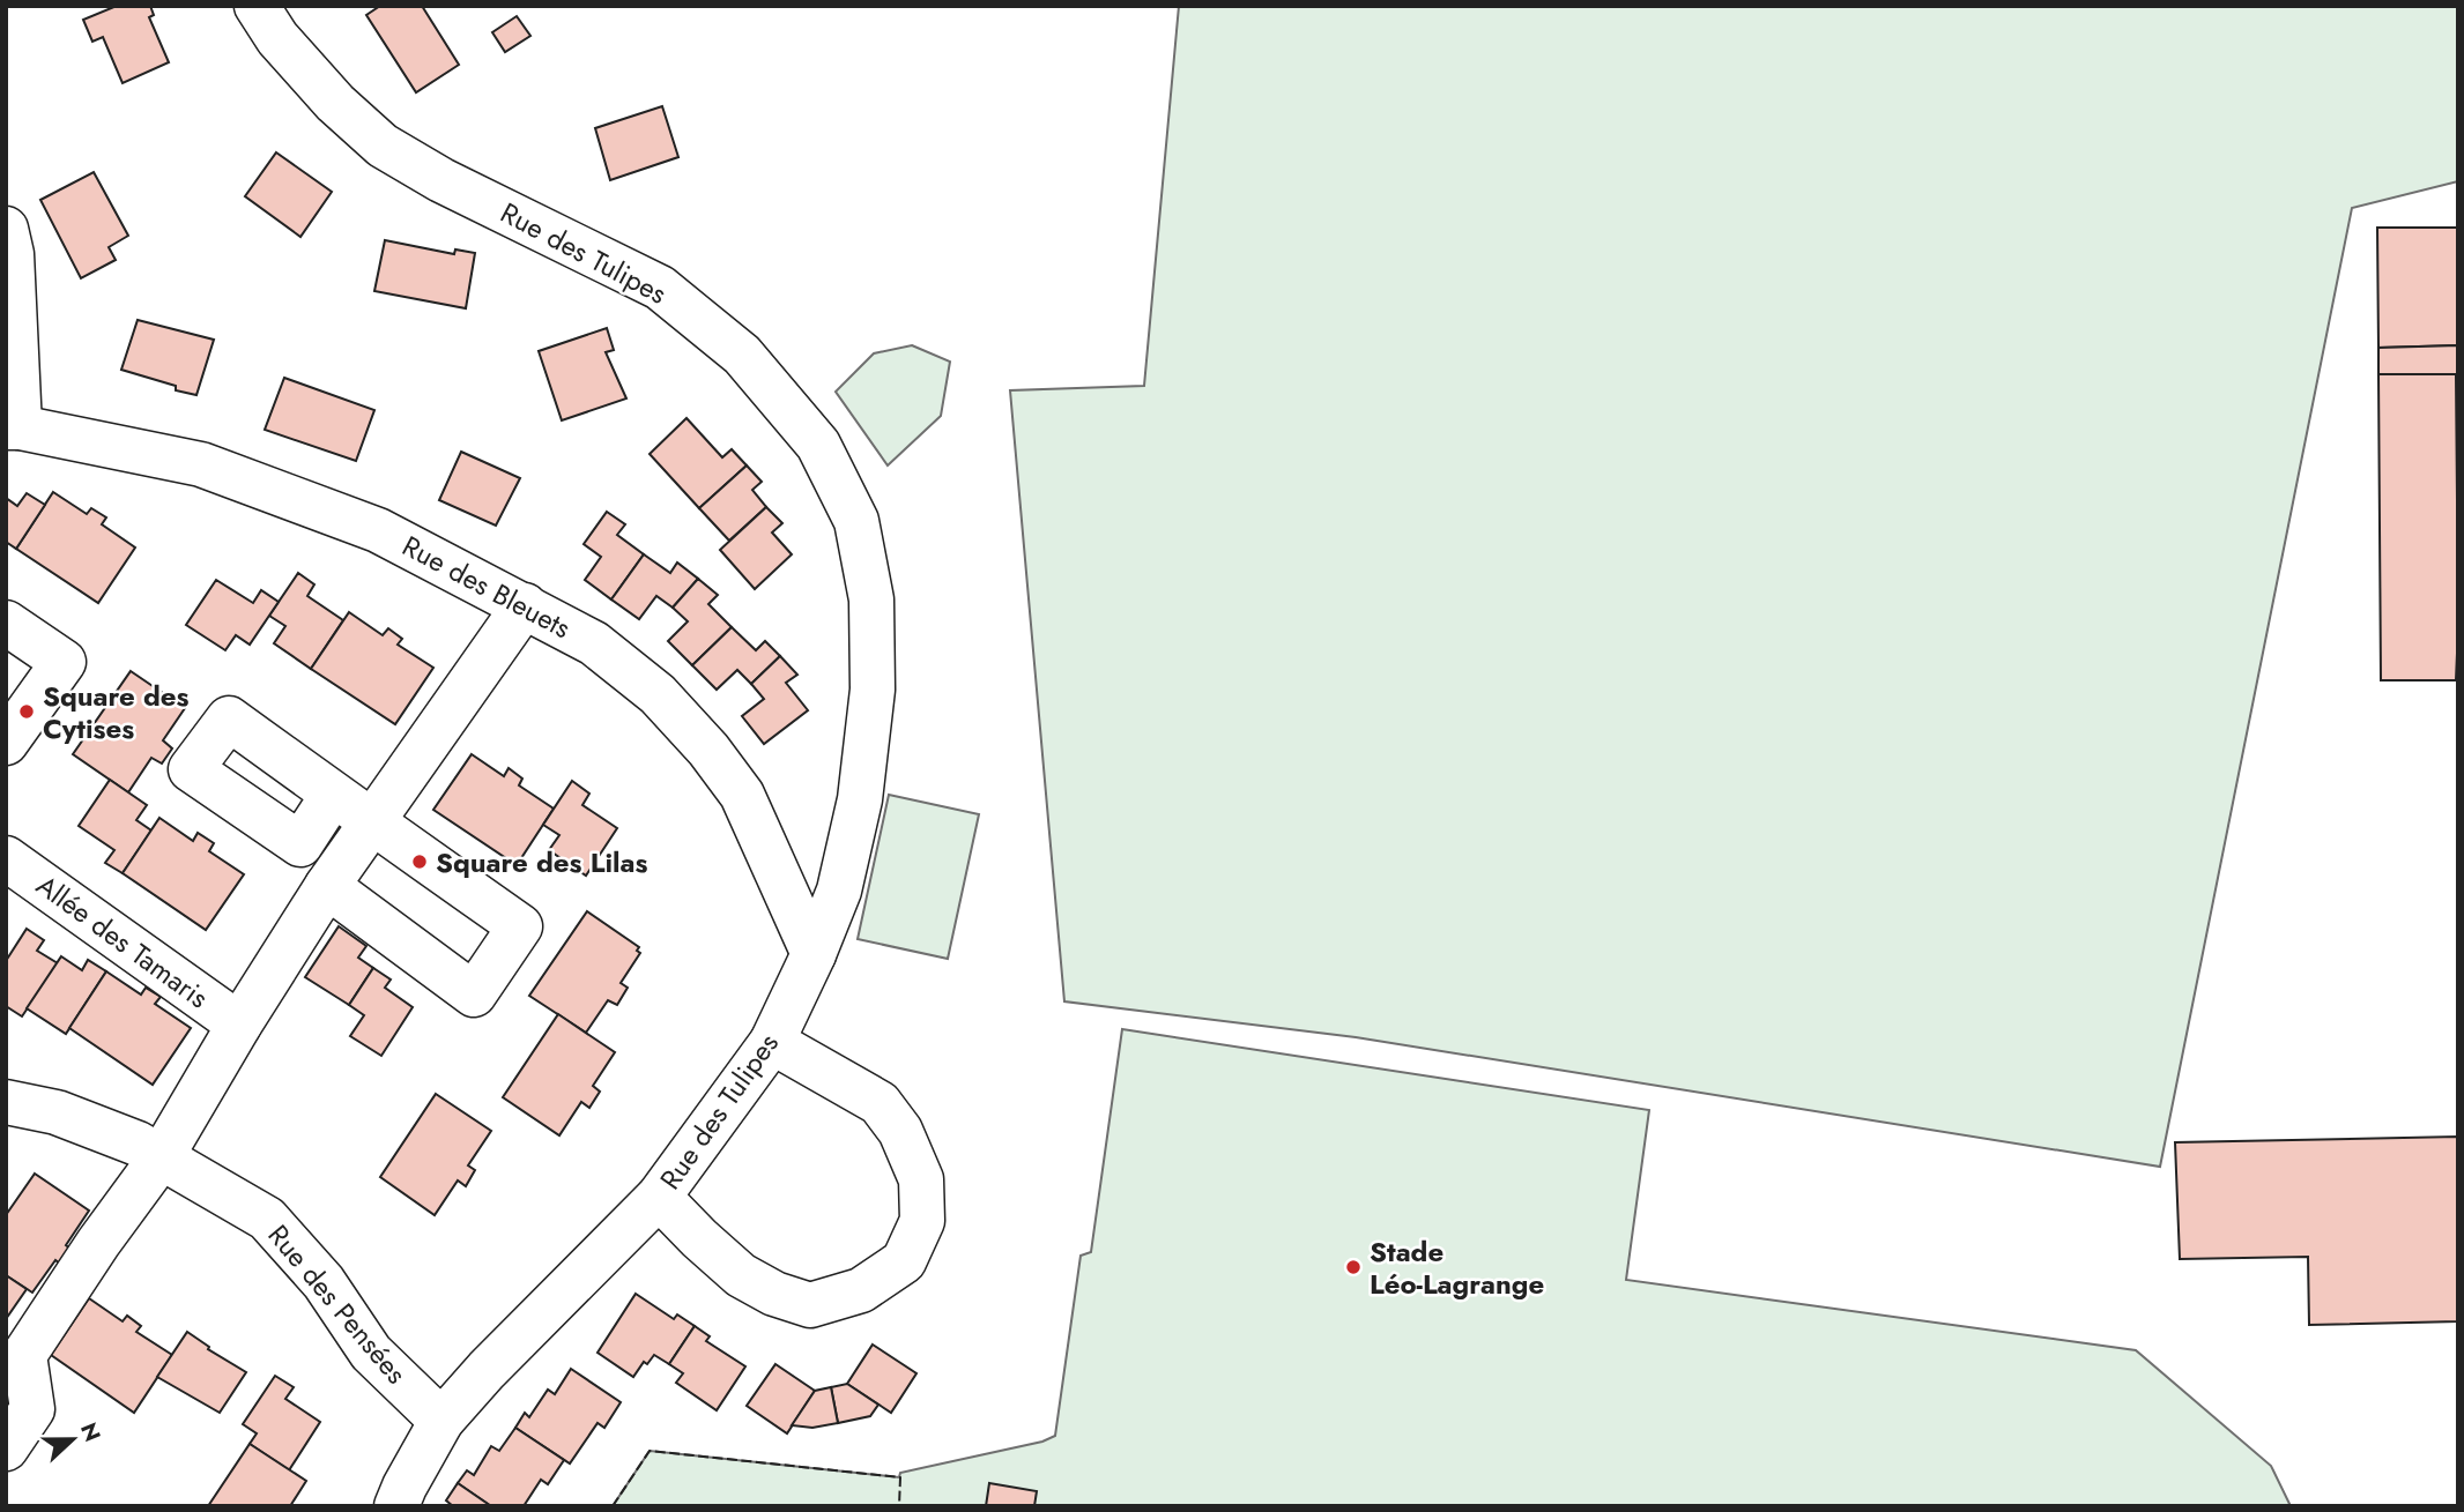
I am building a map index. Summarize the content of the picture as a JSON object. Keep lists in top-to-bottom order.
{
  "streets": {
    "street": [
      "Rue des Tulipes",
      "Rue des Bleuets",
      "Allée des Tamaris",
      "Rue des Pensées"
    ]
  },
  "crossings": [
    ["Rue des Tulipes", "Rue des Bleuets"],
    ["Rue des Tulipes", "Rue des Pensées"]
  ],
  "places": ["Square des Cytises", "Square des Lilas", "Stade Léo-Lagrange"],
  "north": "right"
}
